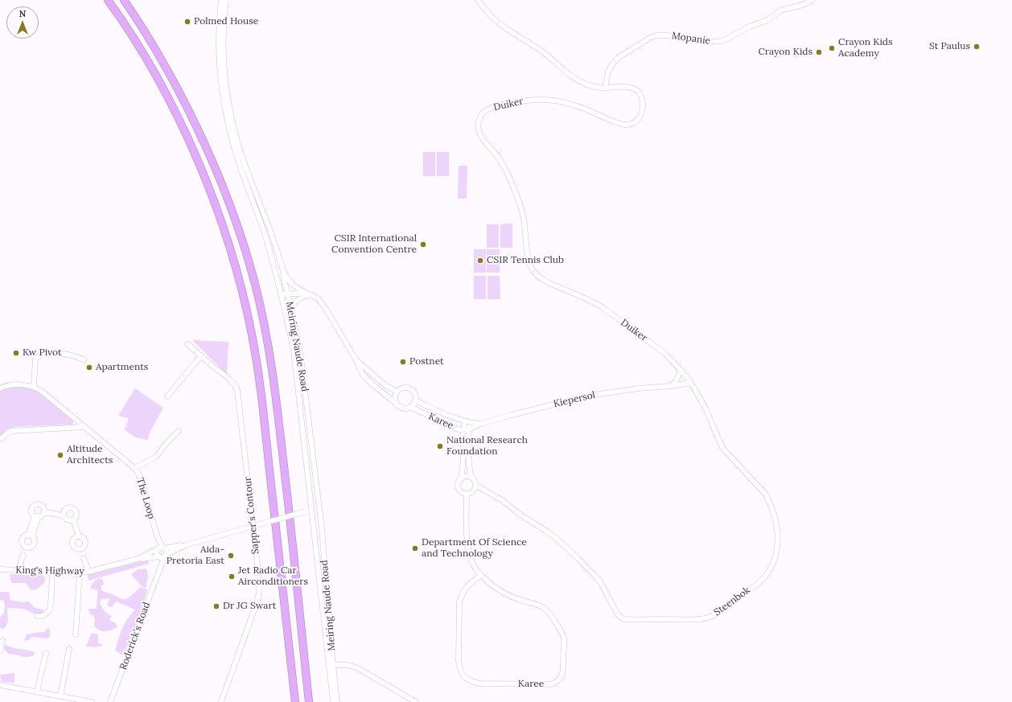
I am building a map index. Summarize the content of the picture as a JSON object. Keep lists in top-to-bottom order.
{
  "streets": {
    "street": [
      "Mopanie",
      "Duiker",
      "Meiring Naude Road",
      "Kiepersol",
      "Karee",
      "The Loop",
      "Sapper's Contour",
      "King's Highway",
      "Steenbok",
      "Roderick's Road"
    ]
  },
  "crossings": [
    ["Mopanie", "Duiker"],
    ["Duiker", "Kiepersol"],
    ["Duiker", "Steenbok"],
    ["Kiepersol", "Karee"],
    ["Kiepersol", "Steenbok"],
    ["The Loop", "King's Highway"],
    ["The Loop", "Roderick's Road"],
    ["King's Highway", "Roderick's Road"]
  ],
  "places": [
    "Polmed House",
    "St Paulus",
    "Crayon Kids Academy",
    "Crayon Kids",
    "CSIR International Convention Centre",
    "CSIR Tennis Club",
    "Kw Pivot",
    "Postnet",
    "Apartments",
    "National Research Foundation",
    "Altitude Architects",
    "Department Of Science and Technology",
    "Aida- Pretoria East",
    "Jet Radio Car Airconditioners",
    "Dr JG Swart"
  ],
  "north": "top"
}
